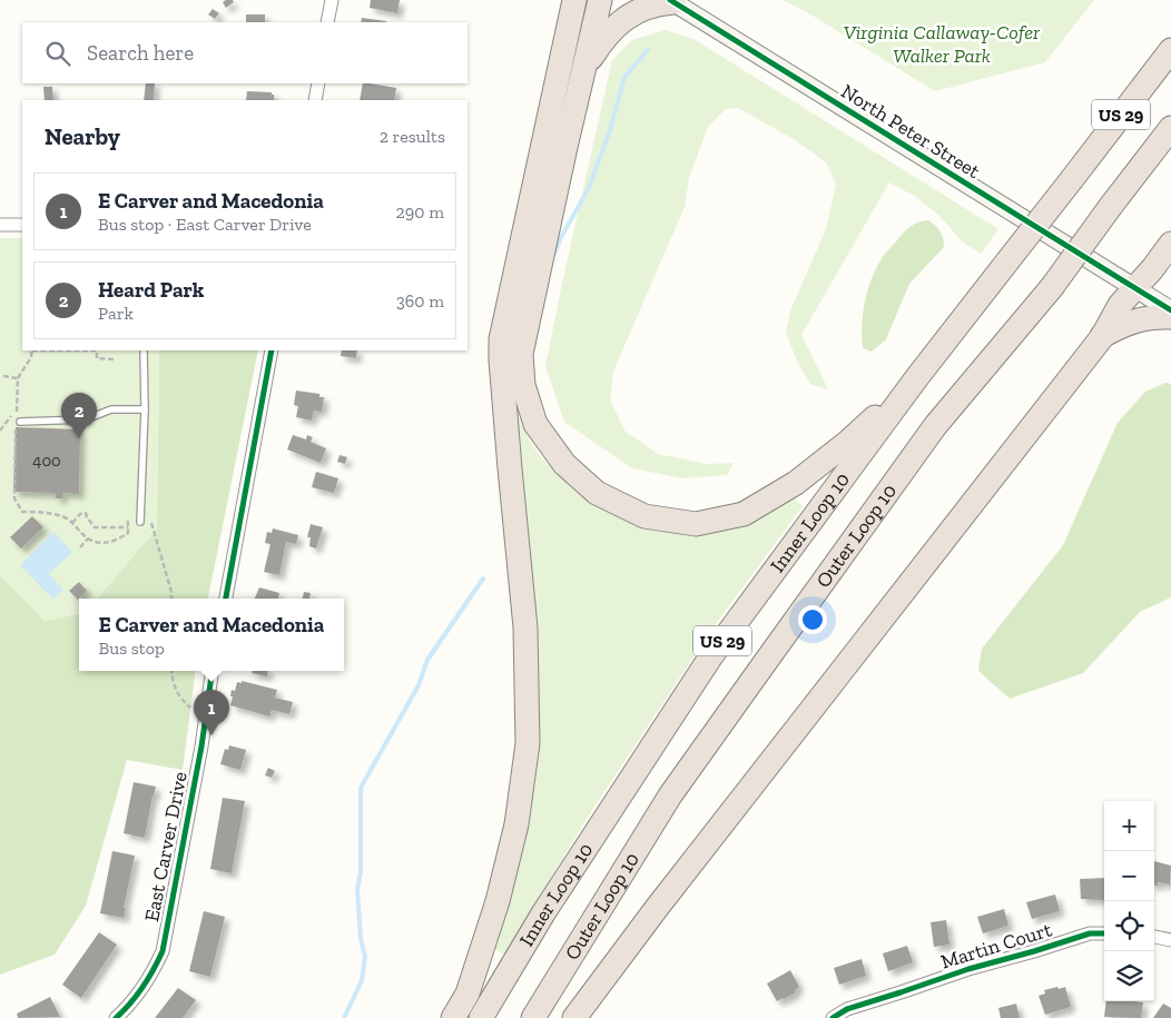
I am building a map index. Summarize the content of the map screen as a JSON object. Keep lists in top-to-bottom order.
{
  "streets": {
    "highway": ["US 29", "Inner Loop 10", "Outer Loop 10"],
    "street": ["North Peter Street", "East Carver Drive", "Martin Court"]
  },
  "parks": ["Virginia Callaway-Cofer Walker Park"],
  "house_numbers": ["400"],
  "page": {
    "search": "Search here",
    "heading": ["Nearby", "2 results"],
    "list": [
      {
        "mark": "1",
        "name": "E Carver and Macedonia",
        "note": "Bus stop · East Carver Drive",
        "value": "290 m"
      },
      {
        "mark": "2",
        "name": "Heard Park",
        "note": "Park",
        "value": "360 m"
      }
    ],
    "pins": ["2", "1"],
    "popup": ["E Carver and Macedonia", "Bus stop"],
    "map_buttons": ["+", "−"]
  }
}
